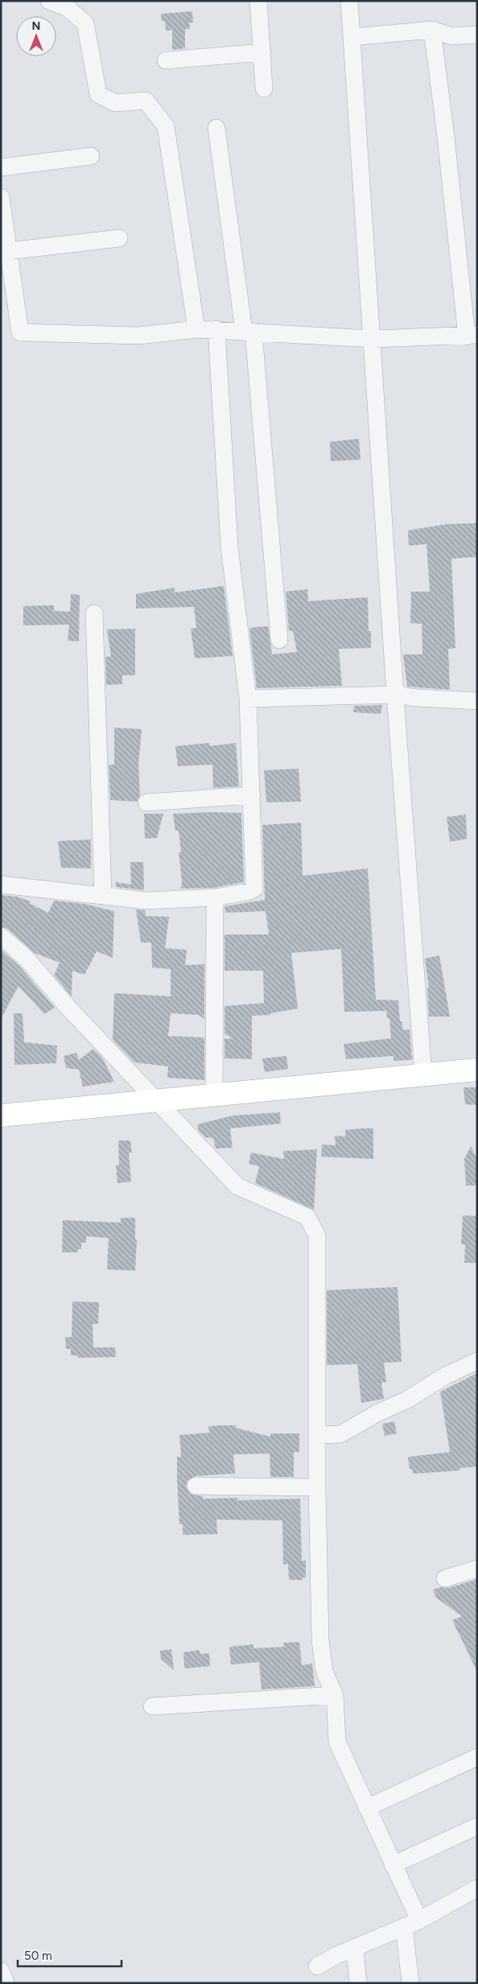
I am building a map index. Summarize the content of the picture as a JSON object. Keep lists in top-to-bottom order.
{
  "scale_bar": "50 m",
  "north": "top"
}
